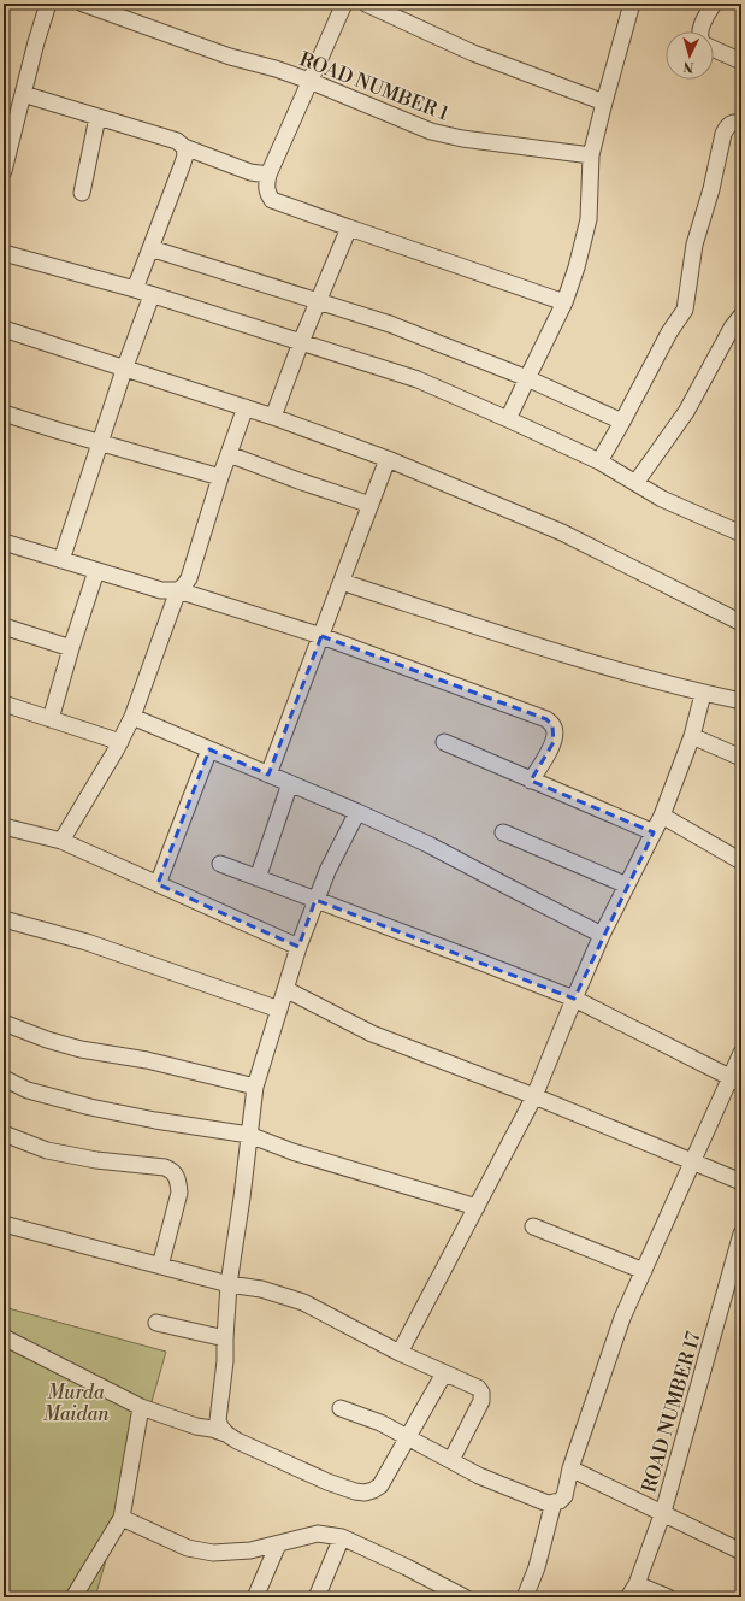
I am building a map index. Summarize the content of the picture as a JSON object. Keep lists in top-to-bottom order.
{
  "streets": {
    "street": ["ROAD NUMBER 1", "ROAD NUMBER 17"]
  },
  "parks": ["Murda Maidan"],
  "north": "bottom"
}
